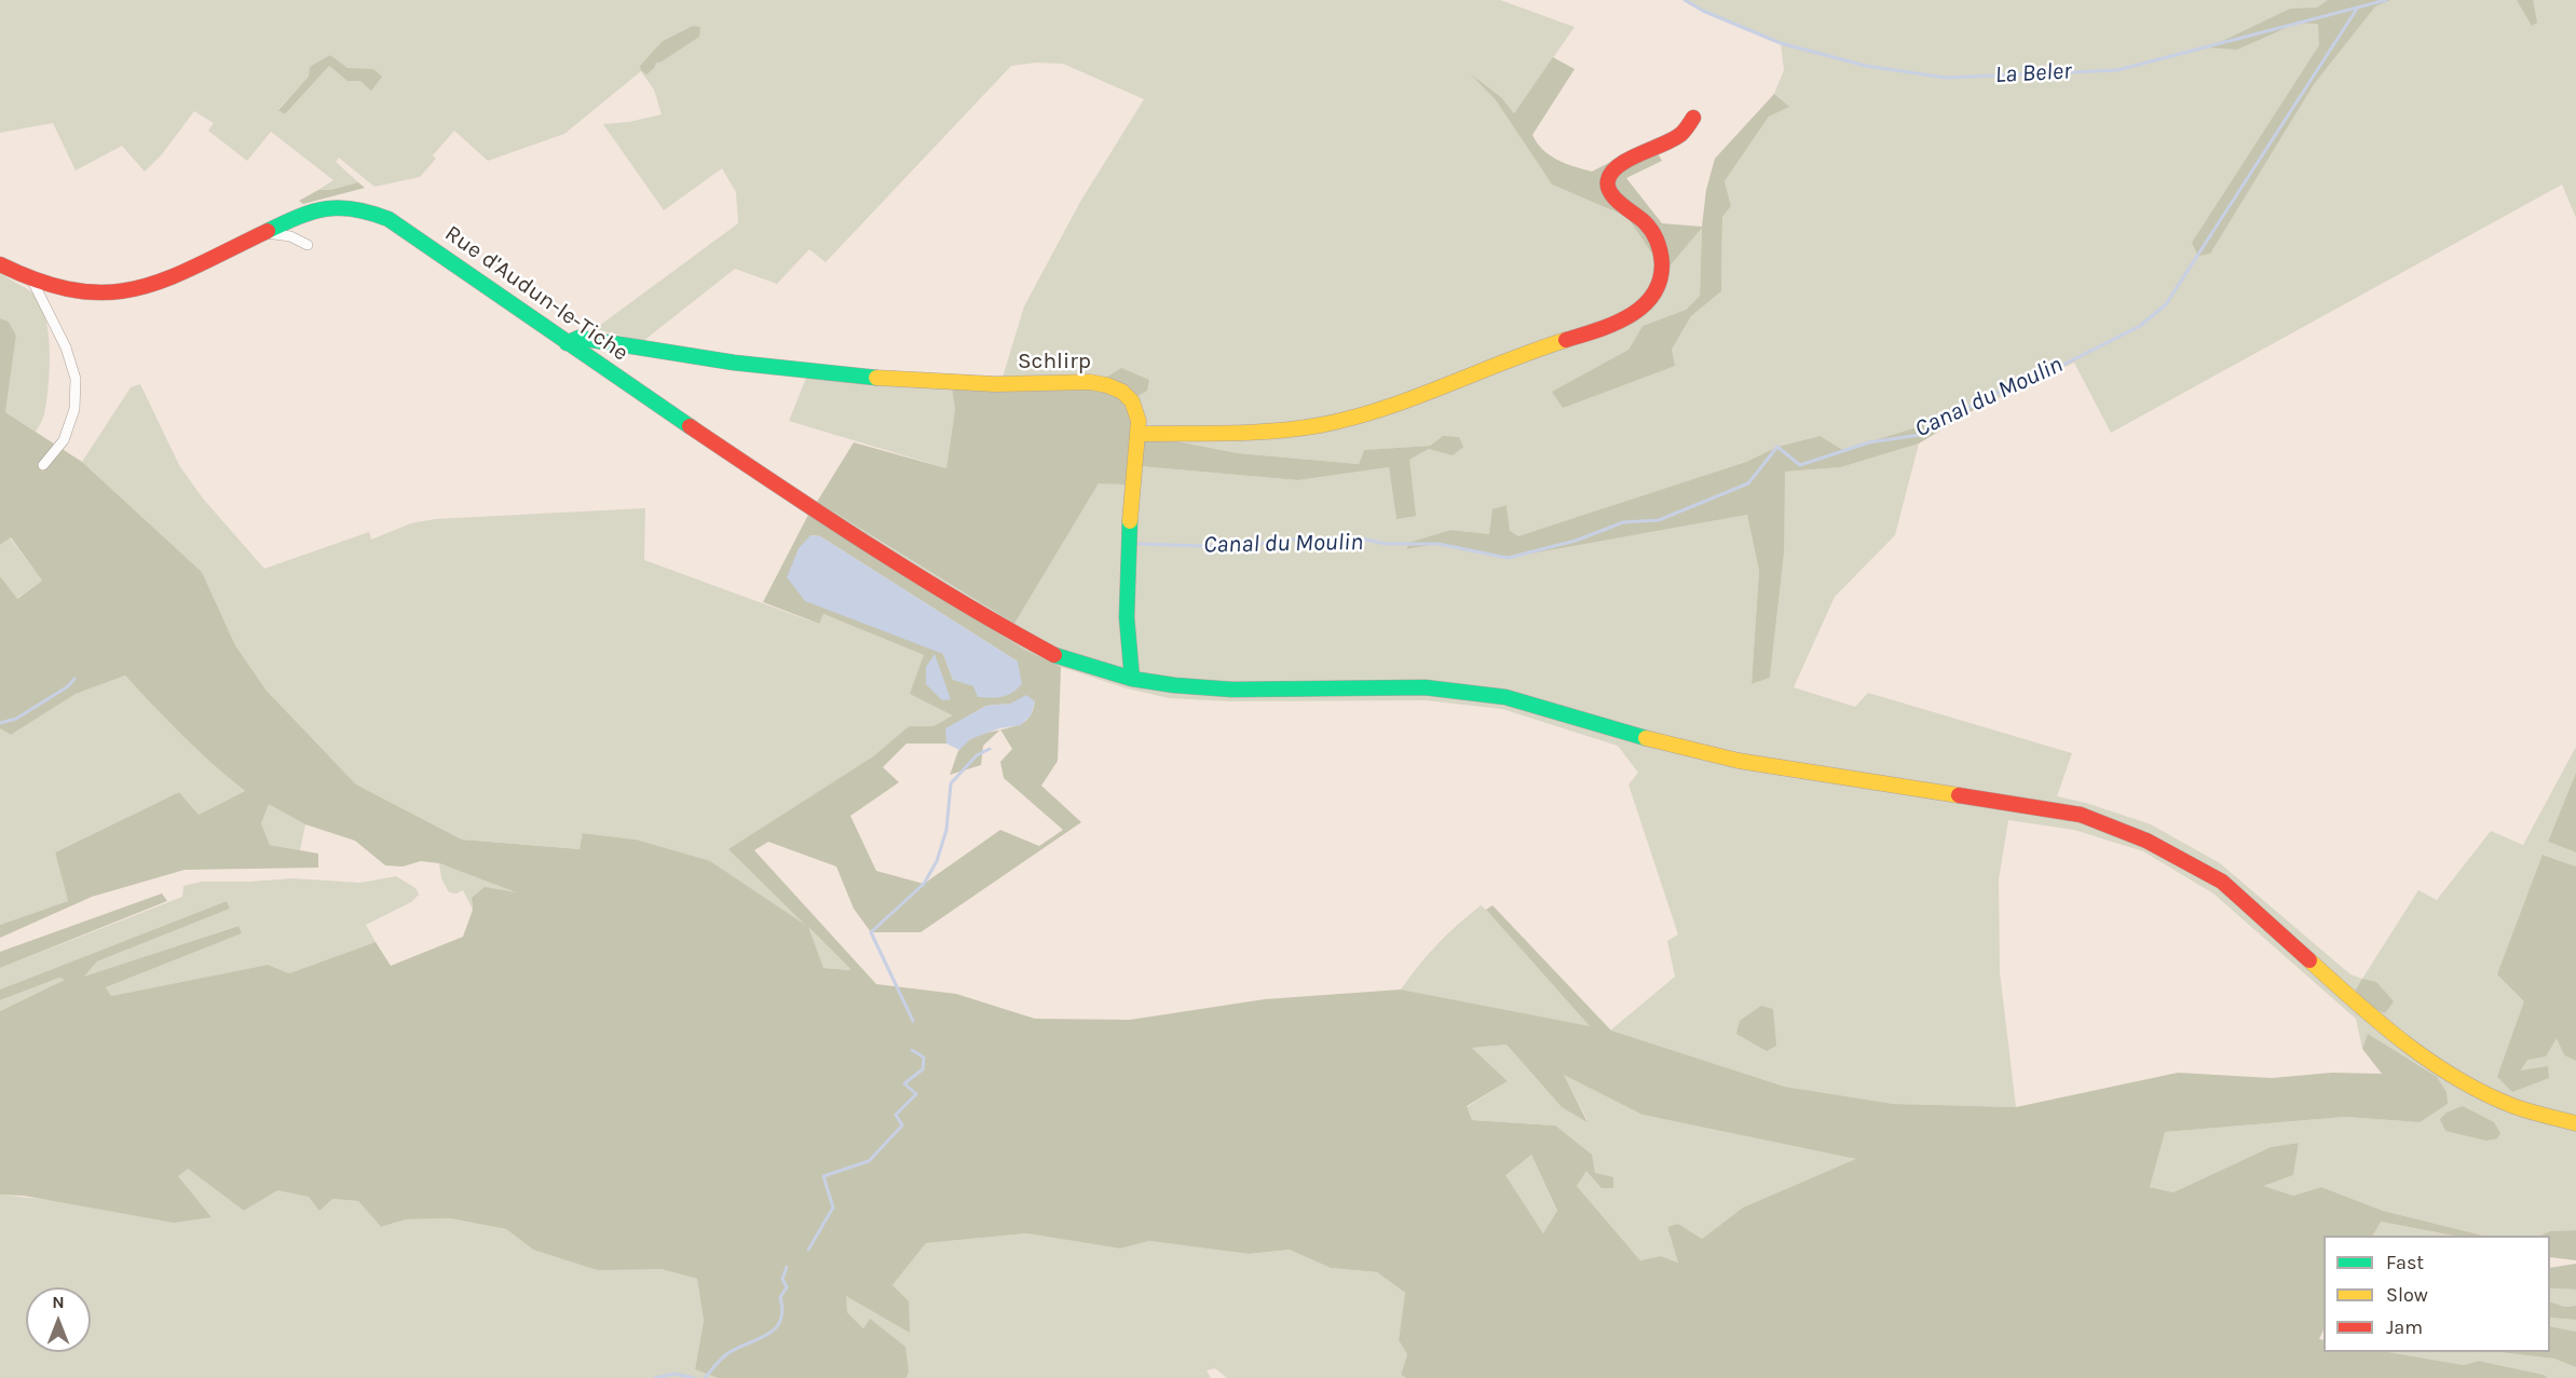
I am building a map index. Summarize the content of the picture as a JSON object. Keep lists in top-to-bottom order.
{
  "streets": {
    "main road": ["Rue d'Audun-le-Tiche", "Schlirp"]
  },
  "crossings": [
    ["Rue d'Audun-le-Tiche", "Schlirp"]
  ],
  "water": ["La Beler", "Canal du Moulin"],
  "legend": ["Fast", "Slow", "Jam"],
  "north": "top"
}
